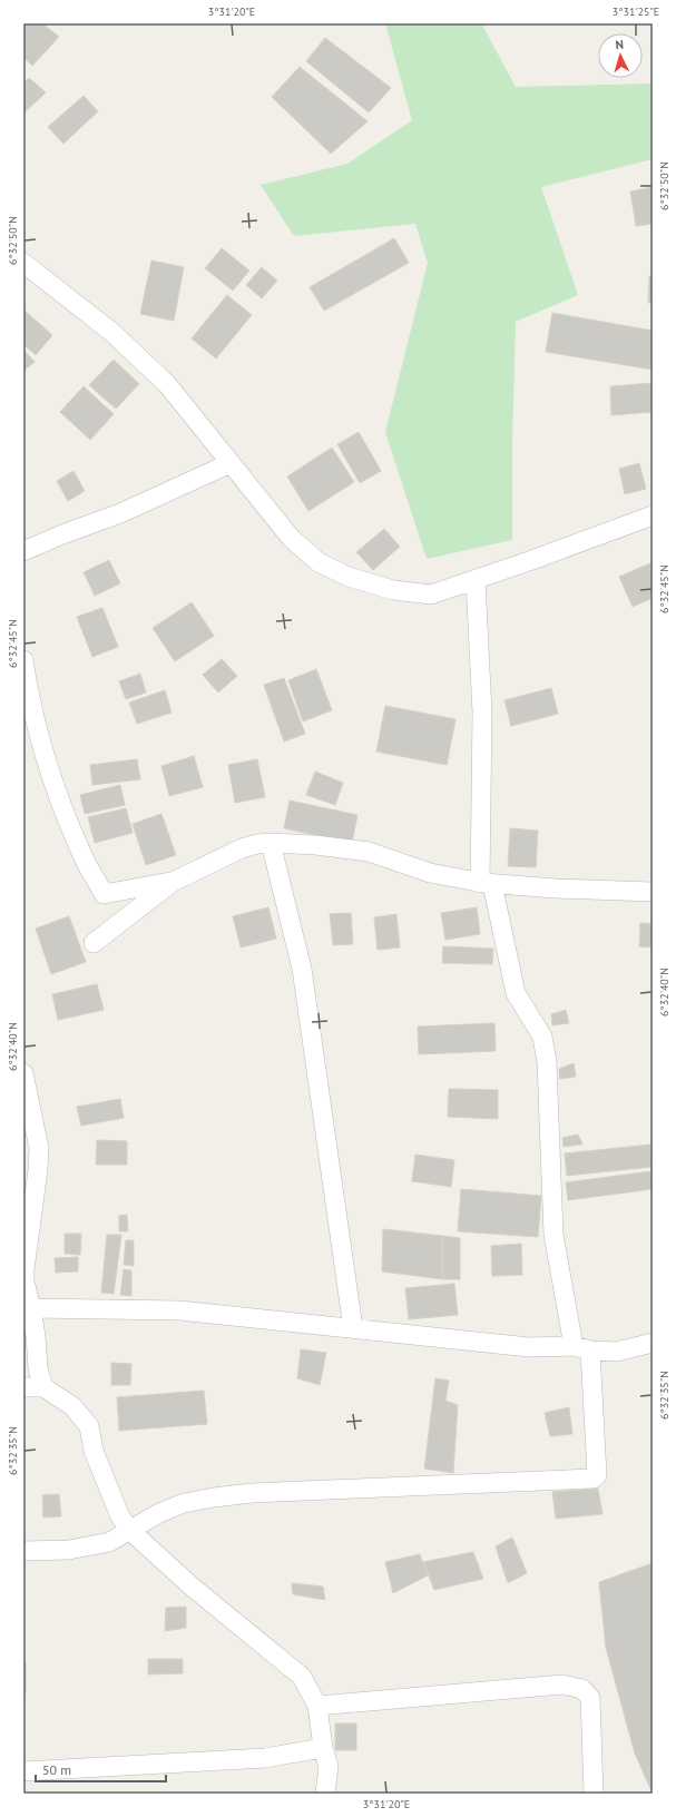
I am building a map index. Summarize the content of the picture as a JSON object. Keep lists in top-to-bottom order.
{
  "scale_bar": "50 m",
  "north": "top",
  "coordinates": [
    "3°31'20\"E",
    "3°31'25\"E",
    "6°32'50\"N",
    "6°32'45\"N",
    "6°32'40\"N",
    "6°32'35\"N"
  ]
}
